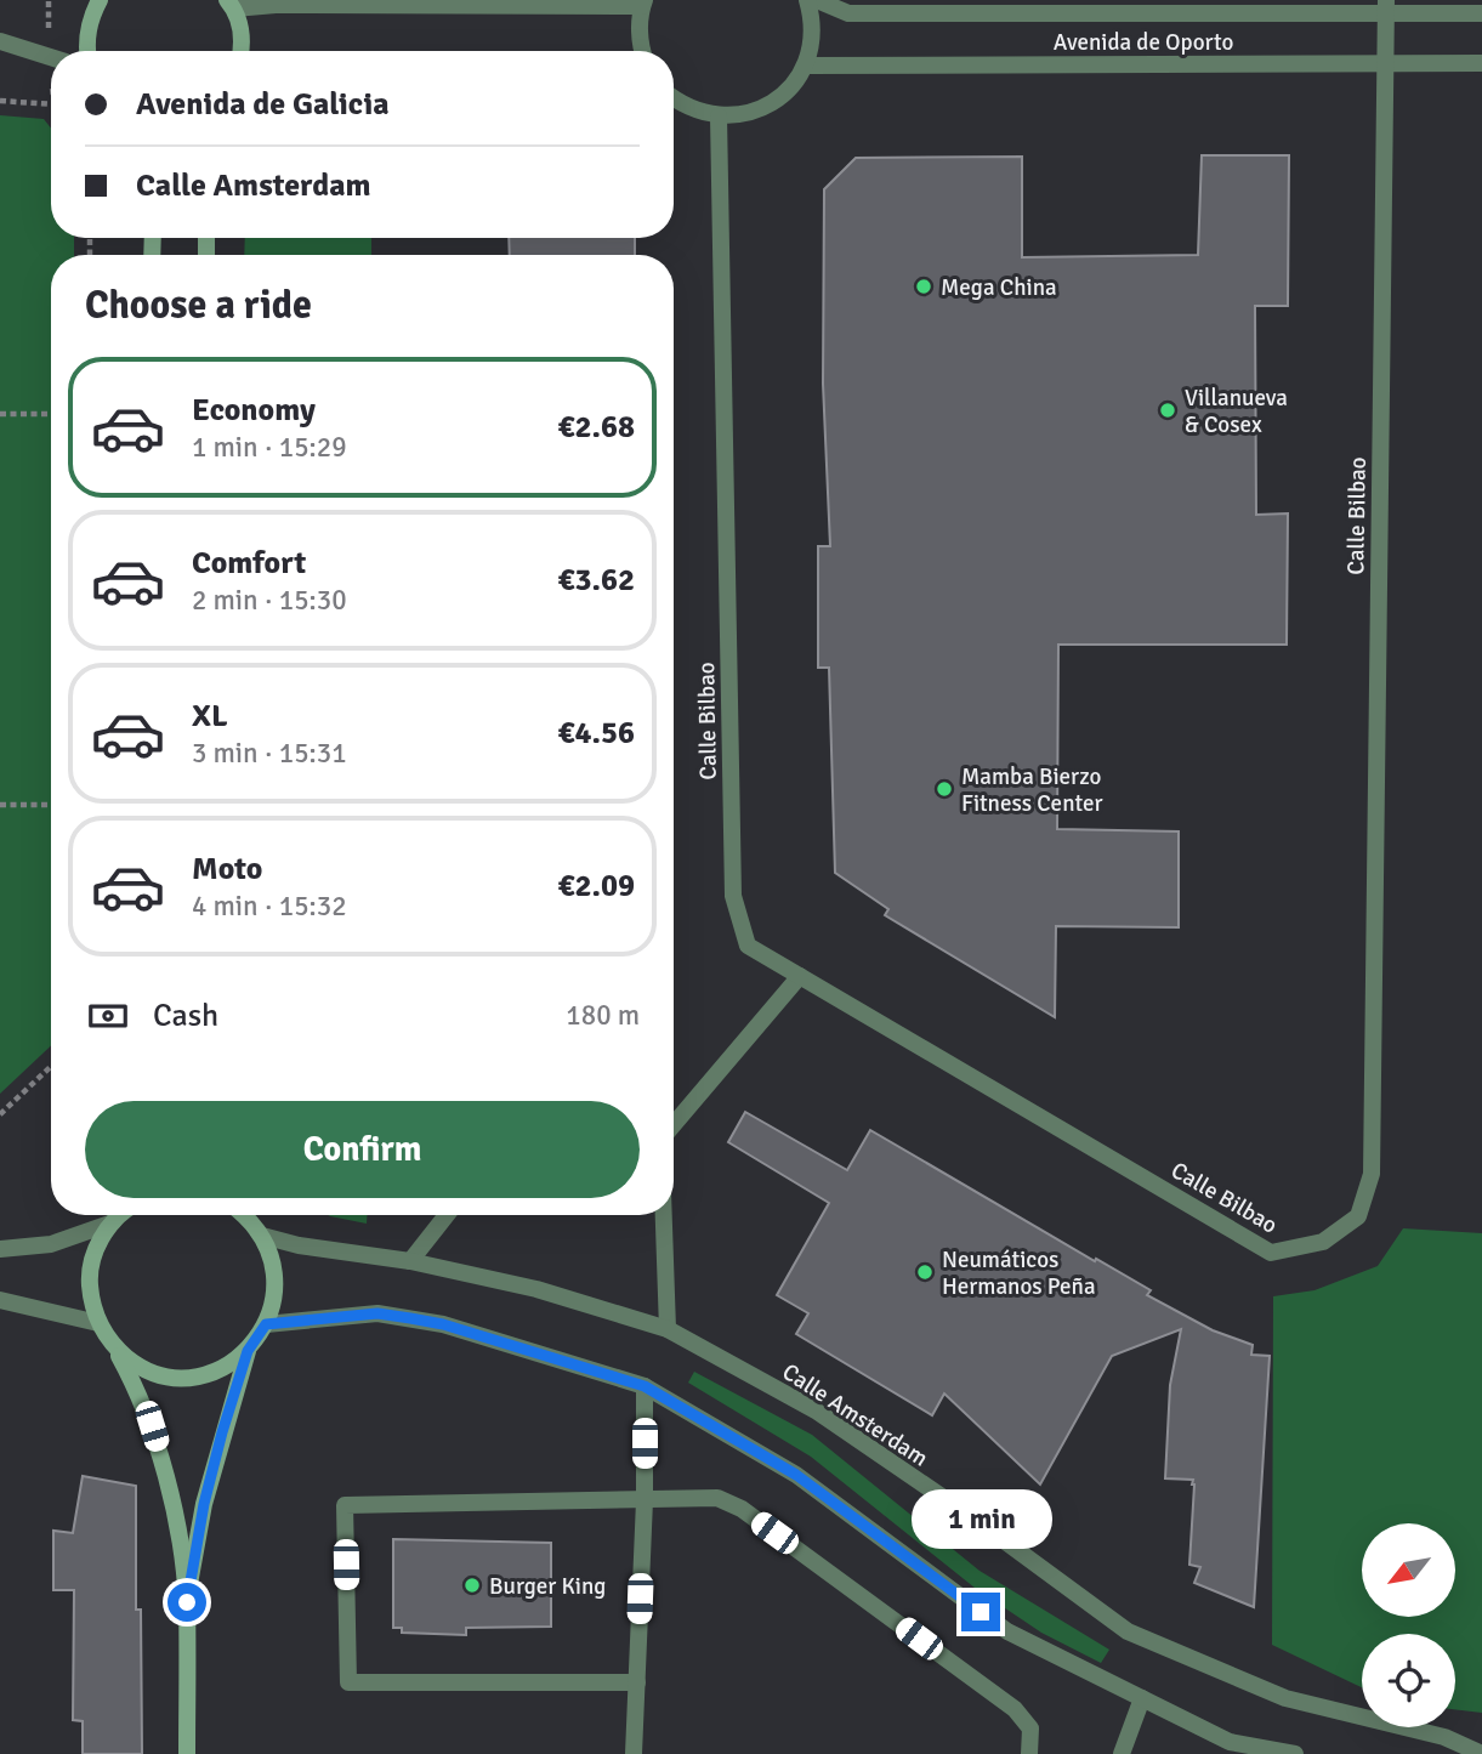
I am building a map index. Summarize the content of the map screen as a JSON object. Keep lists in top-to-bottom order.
{
  "streets": {
    "street": ["Avenida de Oporto", "Calle Bilbao", "Calle Amsterdam"]
  },
  "crossings": [
    ["Avenida de Oporto", "Calle Bilbao"]
  ],
  "places": [
    "Mega China",
    "Villanueva & Cosex",
    "Mamba Bierzo Fitness Center",
    "Neumáticos Hermanos Peña",
    "Burger King"
  ],
  "north": "bottom left",
  "page": {
    "banner": ["Avenida de Galicia", "Calle Amsterdam"],
    "heading": "Choose a ride",
    "list": [
      {
        "name": "Economy",
        "note": "1 min · 15:29",
        "value": "€2.68"
      },
      {
        "name": "Comfort",
        "note": "2 min · 15:30",
        "value": "€3.62"
      },
      {
        "name": "XL",
        "note": "3 min · 15:31",
        "value": "€4.56"
      },
      {
        "name": "Moto",
        "note": "4 min · 15:32",
        "value": "€2.09"
      }
    ],
    "pay": ["Cash", "180 m"],
    "buttons": "Confirm",
    "bubble": "1 min"
  }
}
